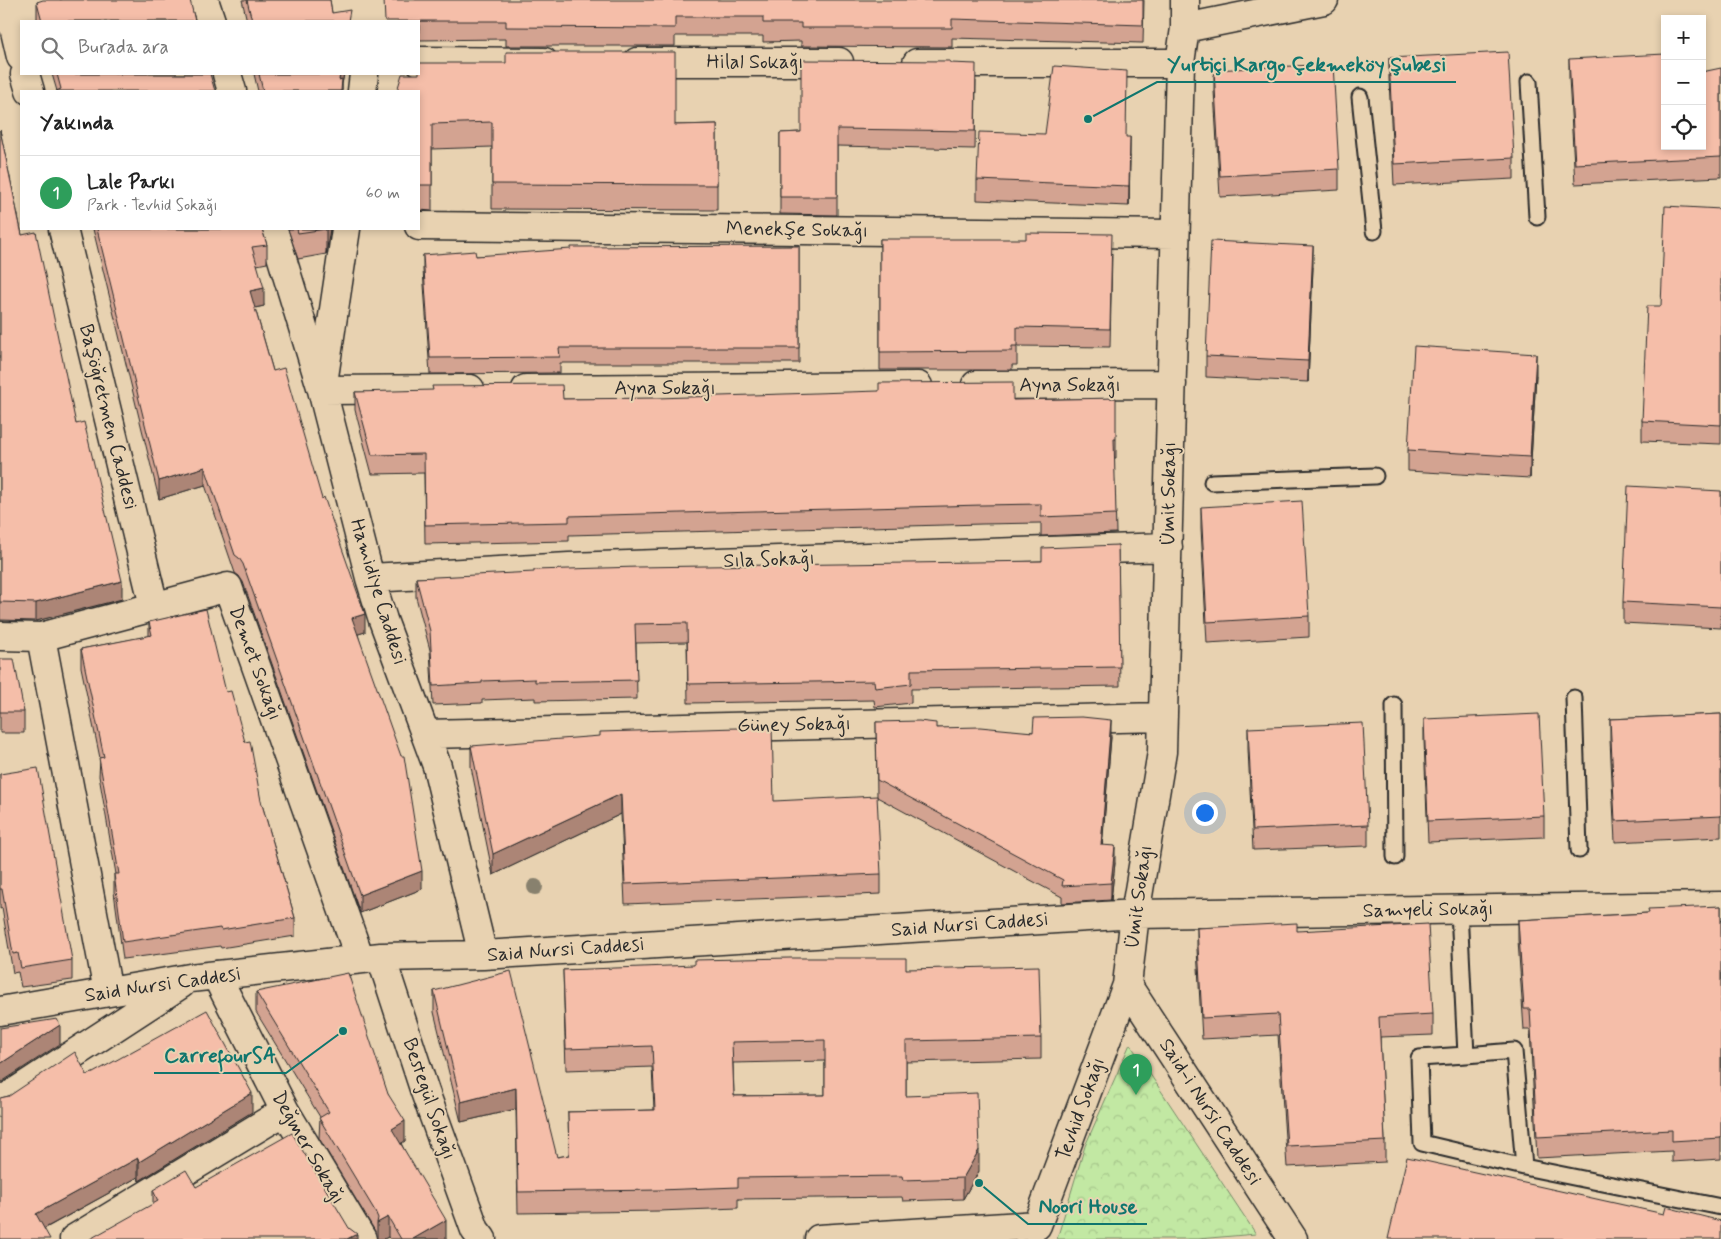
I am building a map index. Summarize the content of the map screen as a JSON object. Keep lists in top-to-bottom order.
{
  "streets": {
    "street": [
      "Hilal Sokağı",
      "Menekşe Sokağı",
      "Ayna Sokağı",
      "Başöğretmen Caddesi",
      "Ümit Sokağı",
      "Sıla Sokağı",
      "Hamidiye Caddesi",
      "Demet Sokağı",
      "Güney Sokağı",
      "Samyeli Sokağı",
      "Said Nursi Caddesi",
      "Bestegül Sokağı",
      "Tevhid Sokağı",
      "Said-i Nursi Caddesi",
      "Değmer Sokağı"
    ]
  },
  "crossings": [
    ["Menekşe Sokağı", "Ümit Sokağı"],
    ["Ayna Sokağı", "Ümit Sokağı"],
    ["Ayna Sokağı", "Hamidiye Caddesi"],
    ["Başöğretmen Caddesi", "Demet Sokağı"],
    ["Ümit Sokağı", "Sıla Sokağı"],
    ["Ümit Sokağı", "Güney Sokağı"],
    ["Ümit Sokağı", "Samyeli Sokağı"],
    ["Ümit Sokağı", "Said Nursi Caddesi"],
    ["Ümit Sokağı", "Tevhid Sokağı"],
    ["Ümit Sokağı", "Said-i Nursi Caddesi"],
    ["Sıla Sokağı", "Hamidiye Caddesi"],
    ["Hamidiye Caddesi", "Güney Sokağı"],
    ["Hamidiye Caddesi", "Said Nursi Caddesi"],
    ["Demet Sokağı", "Said Nursi Caddesi"],
    ["Demet Sokağı", "Bestegül Sokağı"],
    ["Samyeli Sokağı", "Said Nursi Caddesi"],
    ["Said Nursi Caddesi", "Bestegül Sokağı"],
    ["Said Nursi Caddesi", "Değmer Sokağı"],
    ["Tevhid Sokağı", "Said-i Nursi Caddesi"]
  ],
  "places": ["Yurtiçi Kargo Çekmeköy Şubesi", "CarrefourSA", "Noori House"],
  "page": {
    "map_buttons": ["+", "−"],
    "search": "Burada ara",
    "heading": "Yakında",
    "list": [
      {
        "mark": "1",
        "name": "Lale Parkı",
        "note": "Park · Tevhid Sokağı",
        "value": "60 m"
      }
    ],
    "pins": "1"
  }
}
